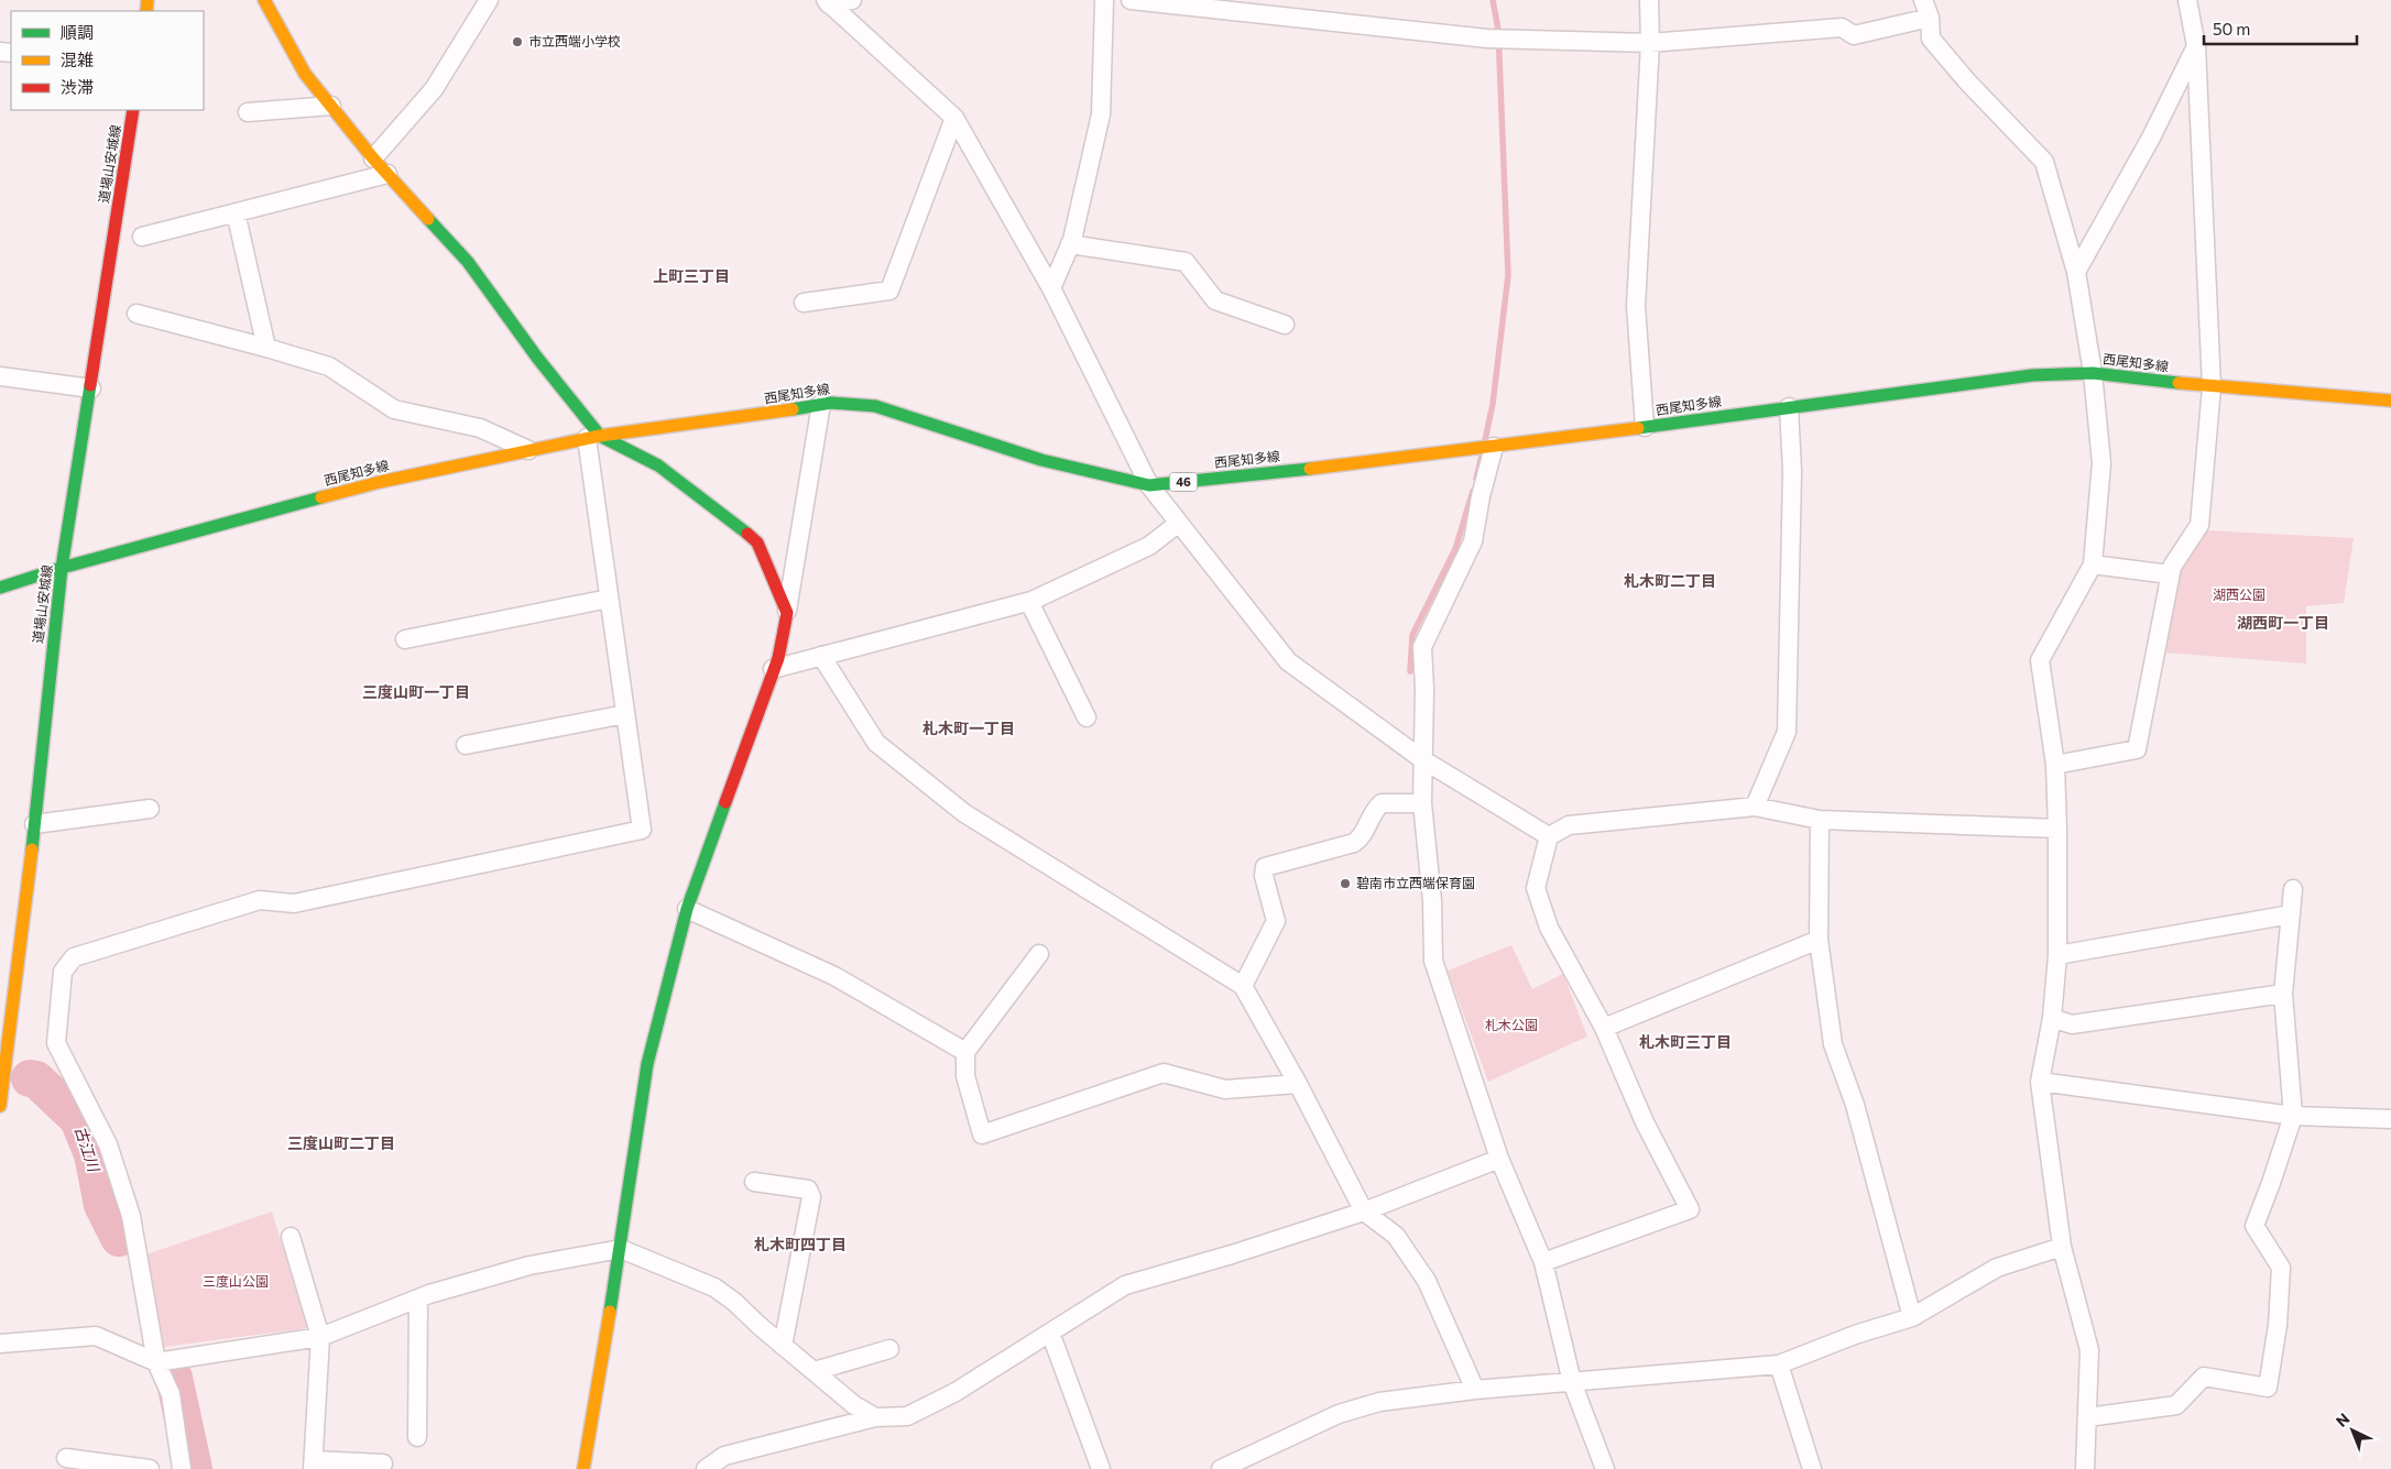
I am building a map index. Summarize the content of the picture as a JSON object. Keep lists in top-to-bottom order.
{
  "streets": {
    "main road": ["道場山安城線", "西尾知多線", "46"]
  },
  "crossings": [
    ["道場山安城線", "西尾知多線"]
  ],
  "districts": [
    "上町三丁目",
    "札木町二丁目",
    "湖西町一丁目",
    "三度山町一丁目",
    "札木町一丁目",
    "札木町三丁目",
    "三度山町二丁目",
    "札木町四丁目"
  ],
  "water": ["古江川"],
  "parks": ["湖西公園", "札木公園", "三度山公園"],
  "places": ["市立西端小学校", "碧南市立西端保育園"],
  "legend": ["順調", "混雑", "渋滞"],
  "scale_bar": "50 m",
  "north": "top left"
}
